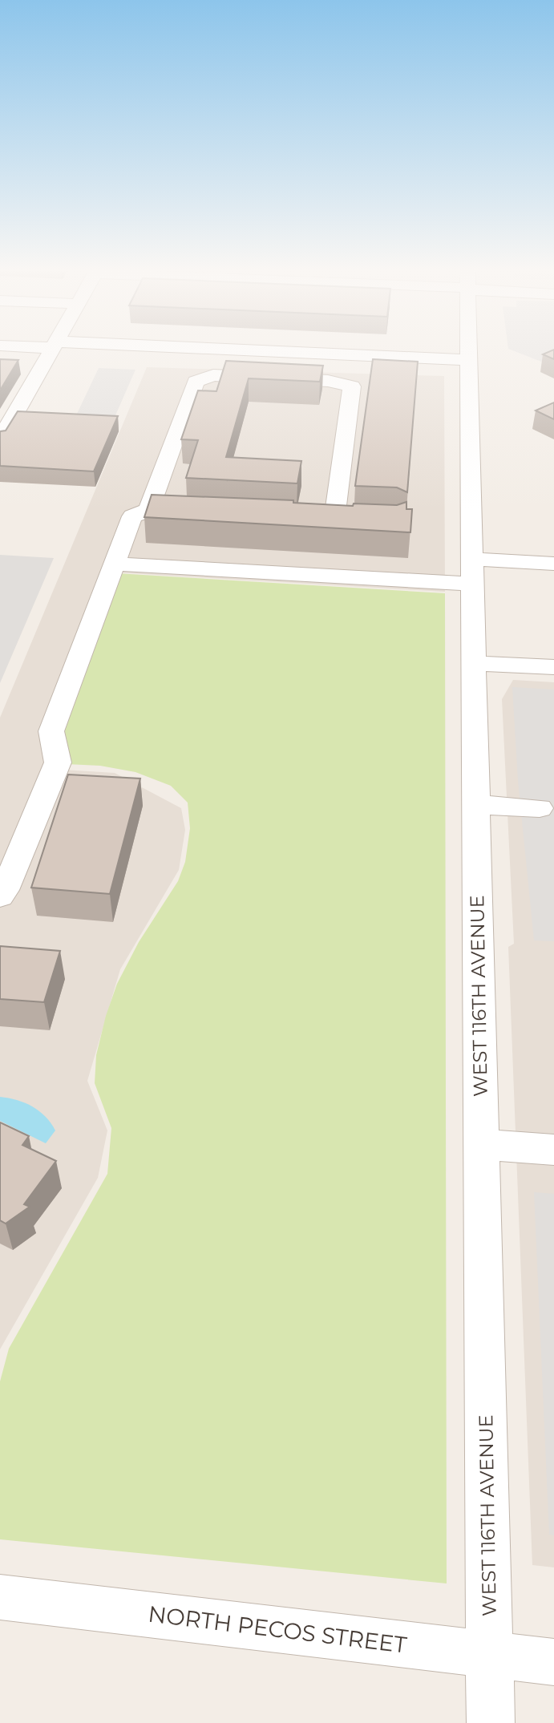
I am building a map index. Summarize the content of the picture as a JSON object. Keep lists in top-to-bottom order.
{
  "streets": {
    "street": ["WEST 116TH AVENUE", "NORTH PECOS STREET"]
  },
  "crossings": [
    ["WEST 116TH AVENUE", "NORTH PECOS STREET"]
  ]
}
